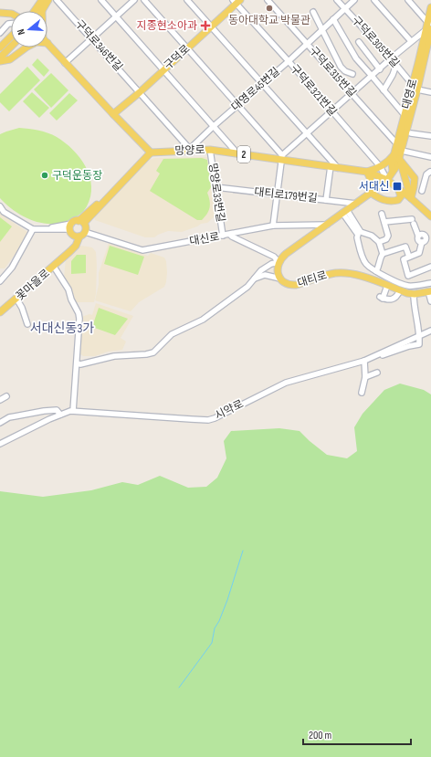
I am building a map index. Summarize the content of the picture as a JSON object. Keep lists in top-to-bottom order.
{
  "streets": {
    "main road": [
      "구덕로",
      "대영로",
      "망양로",
      "2",
      "대티로",
      "꽃마을로"
    ],
    "street": [
      "구덕로305번길",
      "구덕로346번길",
      "구덕로315번길",
      "대영로45번길",
      "구덕로321번길",
      "망양로33번길",
      "대티로179번길",
      "대신로",
      "시약로"
    ]
  },
  "crossings": [
    ["구덕로305번길", "대영로45번길"],
    ["구덕로305번길", "대영로"],
    ["구덕로346번길", "구덕로"],
    ["구덕로346번길", "대영로45번길"],
    ["구덕로346번길", "망양로"],
    ["구덕로", "구덕로321번길"],
    ["구덕로315번길", "대영로45번길"],
    ["구덕로315번길", "대영로"],
    ["대영로45번길", "구덕로321번길"],
    ["대영로45번길", "망양로"],
    ["구덕로321번길", "망양로"],
    ["구덕로321번길", "2"],
    ["망양로", "2"],
    ["망양로", "망양로33번길"],
    ["망양로33번길", "대티로179번길"],
    ["망양로33번길", "대신로"],
    ["대신로", "꽃마을로"]
  ],
  "districts": ["서대신동3가"],
  "places": {
    "other": ["동아대학교 박물관", "구덕운동장"],
    "health": ["지종현소아과"],
    "transit": ["서대신"]
  },
  "scale_bar": "200 m",
  "north": "left"
}
